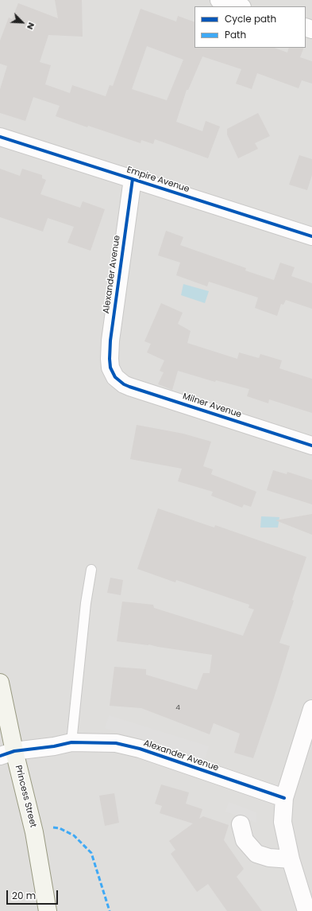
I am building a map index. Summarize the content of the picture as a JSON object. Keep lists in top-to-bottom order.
{
  "streets": {
    "street": [
      "Empire Avenue",
      "Alexander Avenue",
      "Milner Avenue",
      "Princess Street"
    ]
  },
  "crossings": [
    ["Empire Avenue", "Alexander Avenue"],
    ["Alexander Avenue", "Milner Avenue"],
    ["Alexander Avenue", "Princess Street"]
  ],
  "house_numbers": ["4"],
  "legend": ["Cycle path", "Path"],
  "scale_bar": "20 m",
  "north": "bottom right"
}
